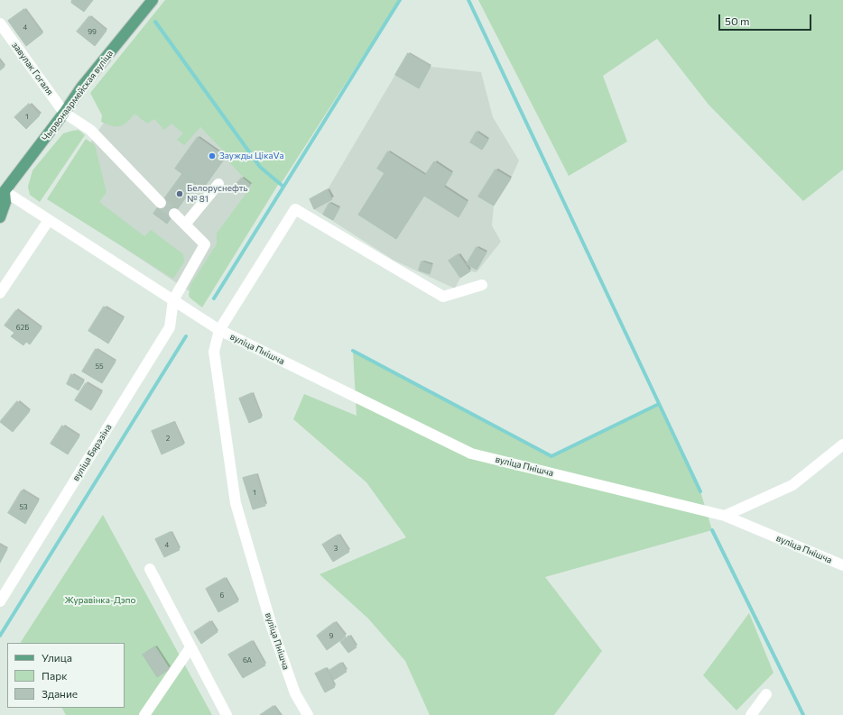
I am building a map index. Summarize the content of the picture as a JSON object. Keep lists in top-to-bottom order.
{
  "streets": {
    "main road": ["Чырвонаармейская вуліца"],
    "street": ["завулак Гогаля", "вуліца Пнішча", "вуліца Бярэзіна"]
  },
  "crossings": [
    ["завулак Гогаля", "Чырвонаармейская вуліца"],
    ["Чырвонаармейская вуліца", "вуліца Пнішча"],
    ["вуліца Пнішча", "вуліца Бярэзіна"]
  ],
  "parks": ["Журавінка-Дэпо"],
  "places": ["Заужды ЦікаVа", "Белоруснефть № 81"],
  "house_numbers": [
    "4",
    "99",
    "1",
    "62Б",
    "55",
    "2",
    "1",
    "53",
    "4",
    "3",
    "6",
    "9",
    "6А"
  ],
  "legend": ["Улица", "Парк", "Здание"],
  "scale_bar": "50 m"
}
